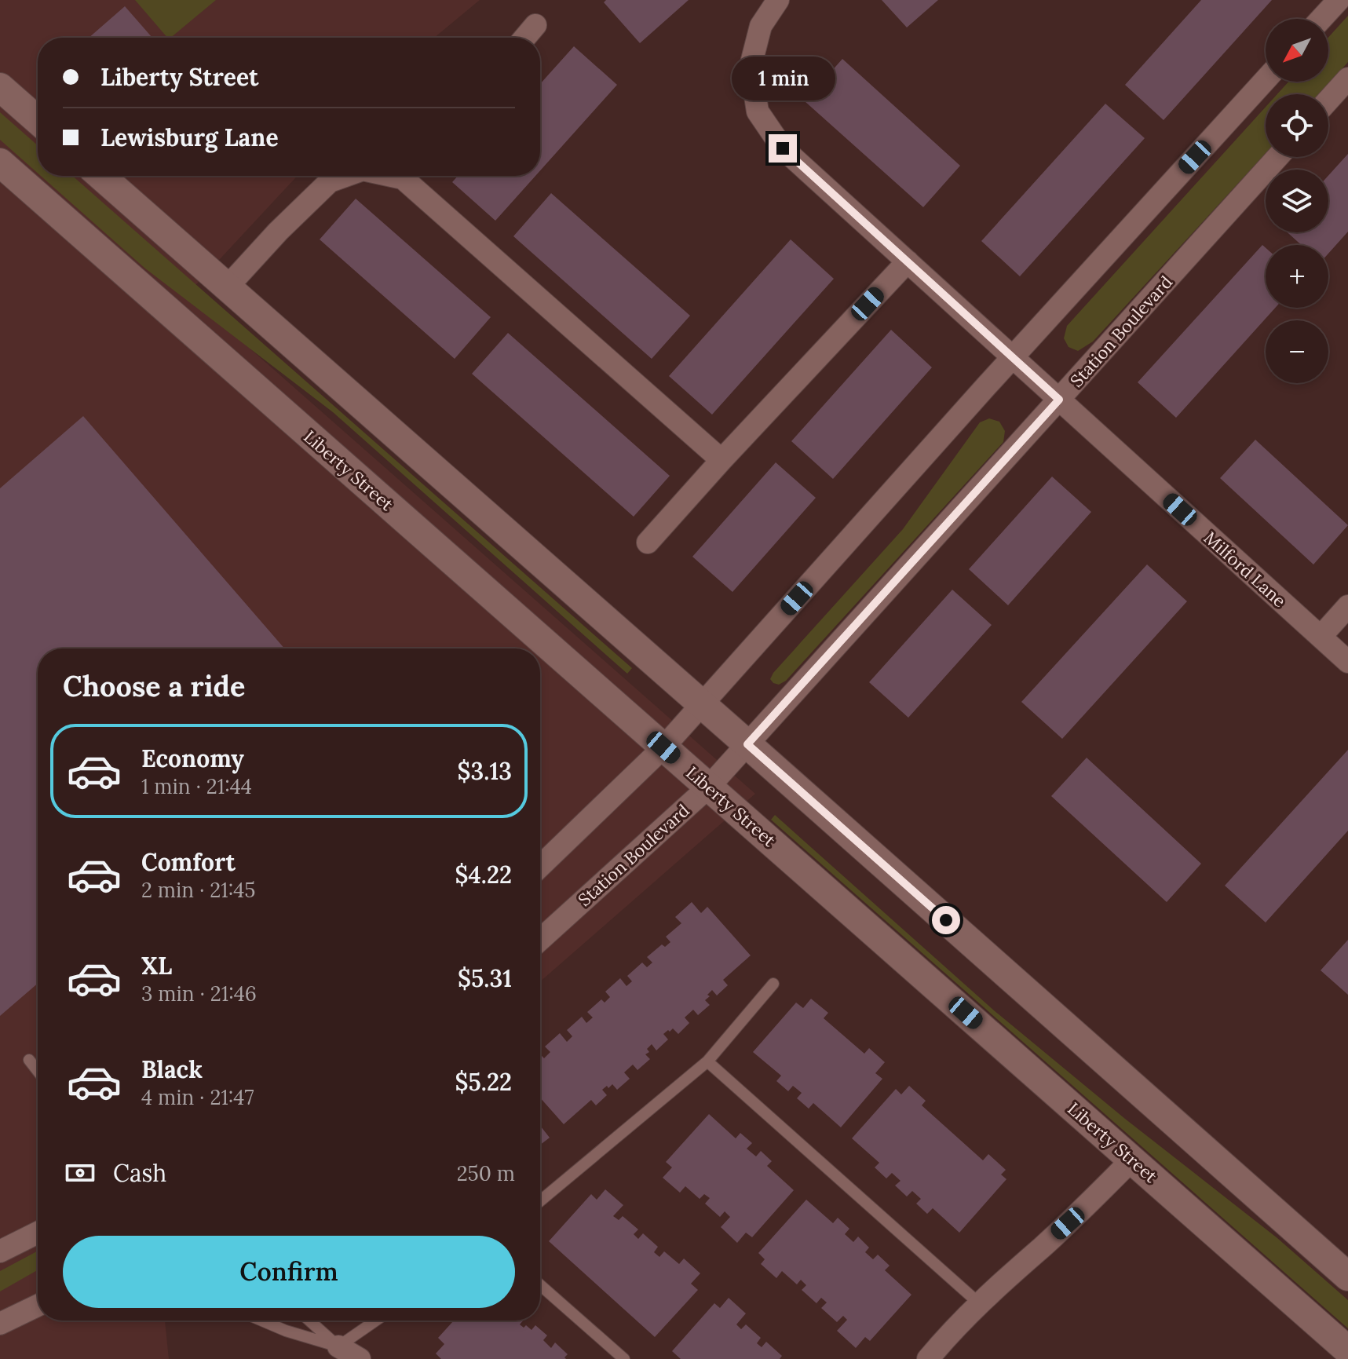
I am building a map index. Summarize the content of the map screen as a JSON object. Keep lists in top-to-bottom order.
{
  "streets": {
    "street": ["Station Boulevard", "Liberty Street", "Milford Lane"]
  },
  "crossings": [
    ["Station Boulevard", "Liberty Street"],
    ["Station Boulevard", "Milford Lane"]
  ],
  "north": "bottom left",
  "page": {
    "map_buttons": ["+", "−"],
    "banner": ["Liberty Street", "Lewisburg Lane"],
    "bubble": "1 min",
    "heading": "Choose a ride",
    "list": [
      {
        "name": "Economy",
        "note": "1 min · 21:44",
        "value": "$3.13"
      },
      {
        "name": "Comfort",
        "note": "2 min · 21:45",
        "value": "$4.22"
      },
      {
        "name": "XL",
        "note": "3 min · 21:46",
        "value": "$5.31"
      },
      {
        "name": "Black",
        "note": "4 min · 21:47",
        "value": "$5.22"
      }
    ],
    "pay": ["Cash", "250 m"],
    "buttons": "Confirm"
  }
}
